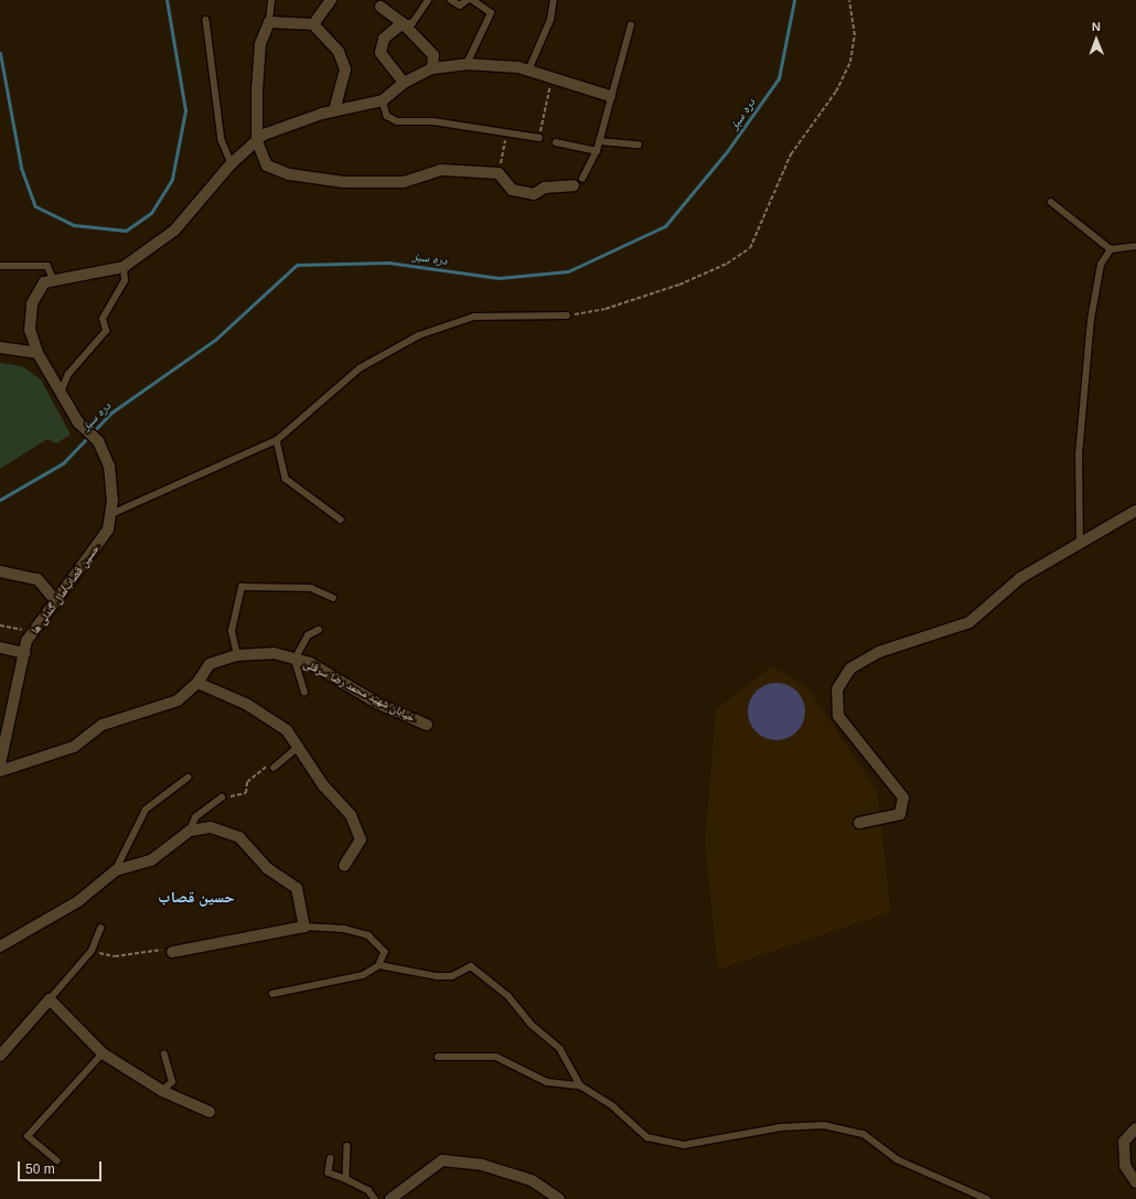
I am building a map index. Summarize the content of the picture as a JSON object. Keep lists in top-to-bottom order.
{
  "streets": {
    "street": ["حسین قصاب/مال گندلی ها", "خیابان شهید محمد رضا سرقلی"]
  },
  "districts": ["حسین قصاب"],
  "water": ["دره سبز"],
  "scale_bar": "50 m",
  "north": "top"
}
